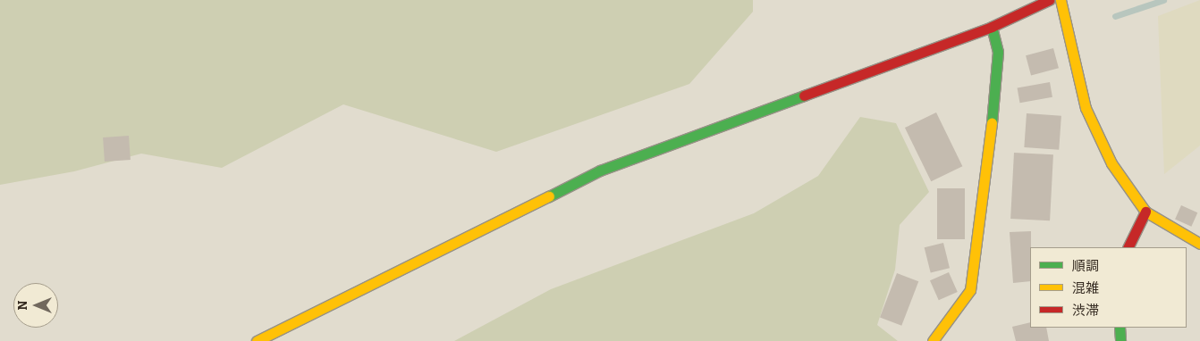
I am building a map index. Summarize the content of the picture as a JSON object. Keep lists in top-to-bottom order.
{
  "legend": ["順調", "混雑", "渋滞"],
  "north": "left"
}
